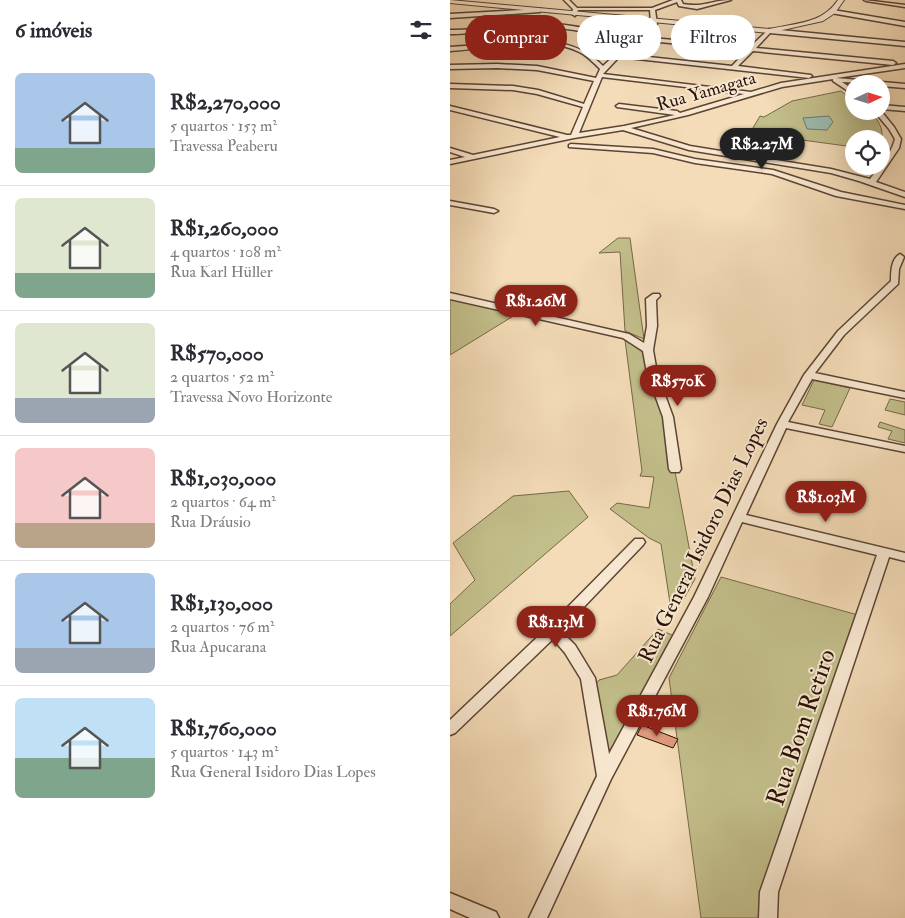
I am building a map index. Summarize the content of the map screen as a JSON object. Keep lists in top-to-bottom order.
{
  "streets": {
    "street": ["Rua Yamagata", "Rua General Isidoro Dias Lopes", "Rua Bom Retiro"]
  },
  "north": "right",
  "page": {
    "heading": "6 imóveis",
    "chip": ["Comprar", "Alugar", "Filtros"],
    "list": [
      {
        "name": "R$2,270,000",
        "note": "5 quartos · 153 m² · Travessa Peaberu"
      },
      {
        "name": "R$1,260,000",
        "note": "4 quartos · 108 m² · Rua Karl Hüller"
      },
      {
        "name": "R$570,000",
        "note": "2 quartos · 52 m² · Travessa Novo Horizonte"
      },
      {
        "name": "R$1,030,000",
        "note": "2 quartos · 64 m² · Rua Dráusio"
      },
      {
        "name": "R$1,130,000",
        "note": "2 quartos · 76 m² · Rua Apucarana"
      },
      {
        "name": "R$1,760,000",
        "note": "5 quartos · 143 m² · Rua General Isidoro Dias Lopes"
      }
    ],
    "price": [
      "R$2.27M",
      "R$1.26M",
      "R$570K",
      "R$1.03M",
      "R$1.13M",
      "R$1.76M"
    ]
  }
}
